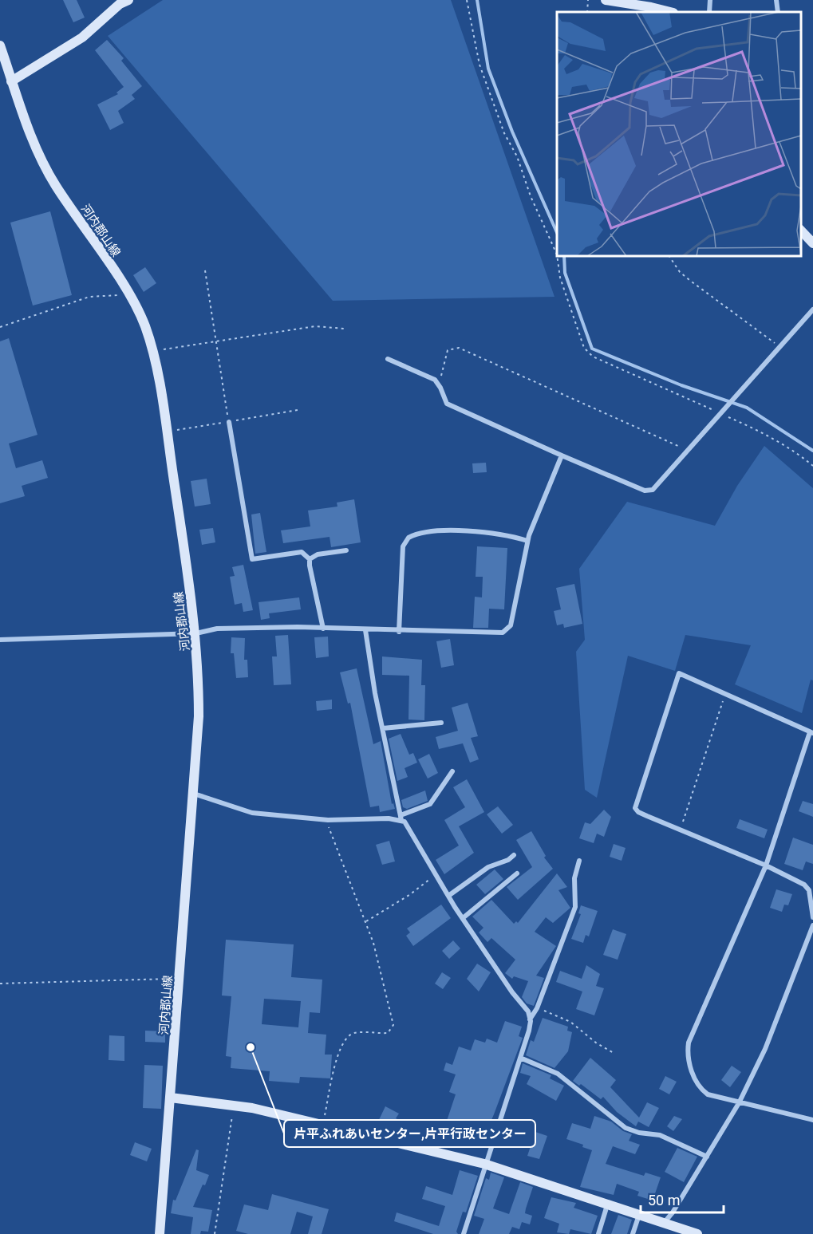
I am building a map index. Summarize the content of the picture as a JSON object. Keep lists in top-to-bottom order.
{
  "streets": {
    "main road": ["河内郡山線"]
  },
  "places": ["片平ふれあいセンター,片平行政センター"],
  "scale_bar": "50 m"
}
